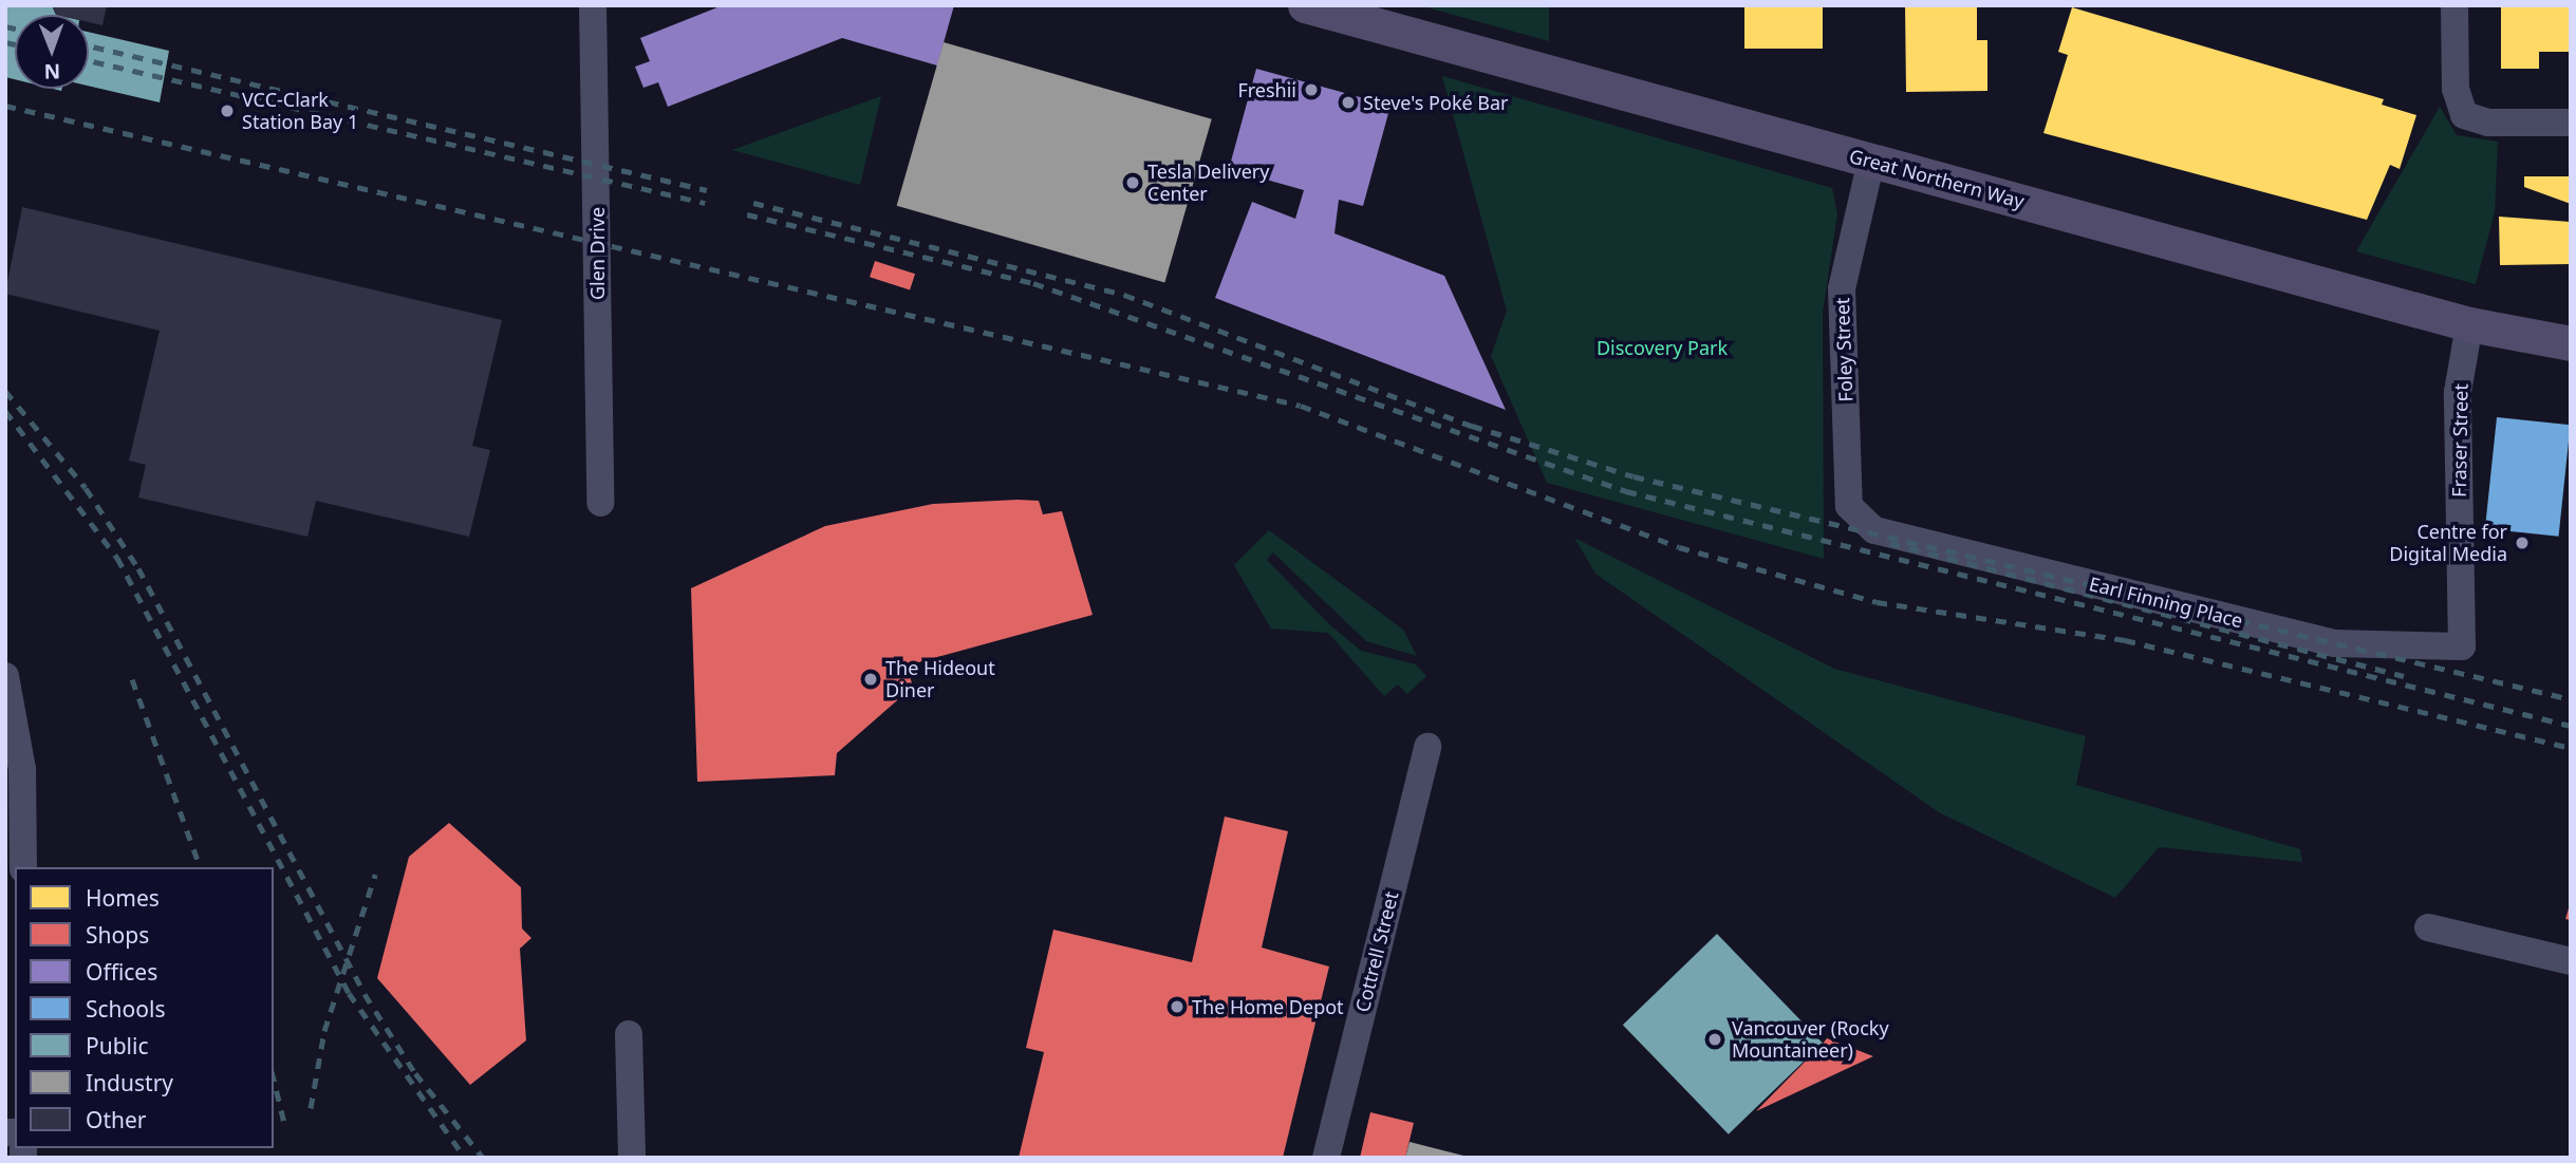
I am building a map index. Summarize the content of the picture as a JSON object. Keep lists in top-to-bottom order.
{
  "streets": {
    "main road": ["Great Northern Way"],
    "street": [
      "Glen Drive",
      "Foley Street",
      "Fraser Street",
      "Earl Finning Place",
      "Cottrell Street"
    ]
  },
  "crossings": [
    ["Great Northern Way", "Foley Street"],
    ["Great Northern Way", "Fraser Street"],
    ["Foley Street", "Earl Finning Place"],
    ["Fraser Street", "Earl Finning Place"]
  ],
  "parks": ["Discovery Park"],
  "places": [
    "Freshii",
    "Steve's Poké Bar",
    "VCC-Clark Station Bay 1",
    "Tesla Delivery Center",
    "Centre for Digital Media",
    "The Hideout Diner",
    "The Home Depot",
    "Vancouver (Rocky Mountaineer)"
  ],
  "legend": [
    "Homes",
    "Shops",
    "Offices",
    "Schools",
    "Public",
    "Industry",
    "Other"
  ],
  "north": "bottom"
}
